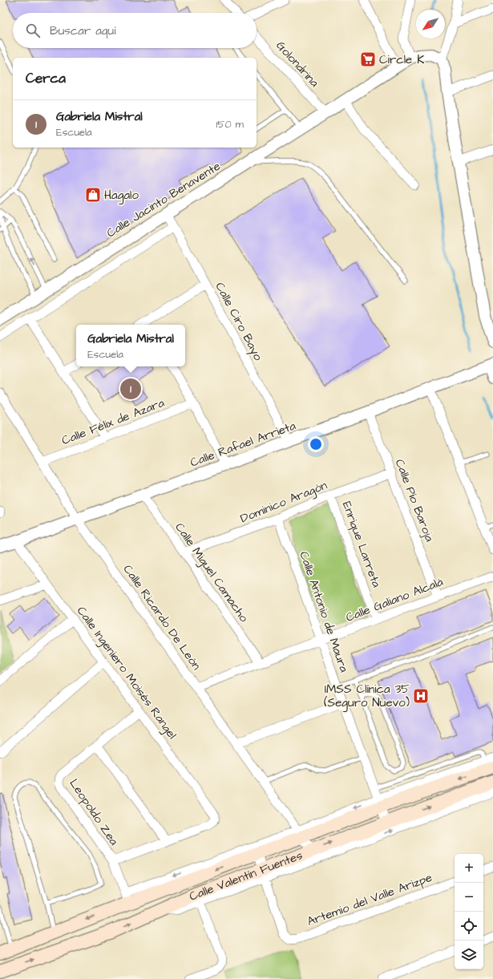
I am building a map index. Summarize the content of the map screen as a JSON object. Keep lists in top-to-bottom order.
{
  "streets": {
    "main road": ["Calle Valentín Fuentes"],
    "street": [
      "Golondrina",
      "Calle Jacinto Benavente",
      "Calle Ciro Bayo",
      "Calle Félix de Azara",
      "Calle Rafael Arrieta",
      "Calle Pío Baroja",
      "Dominico Aragón",
      "Enrique Larreta",
      "Calle Miguel Camacho",
      "Calle Galiano Alcalá",
      "Calle Antonio de Maura",
      "Calle Ricardo De León",
      "Calle Ingeniero Moisés Rangel",
      "Leopoldo Zea",
      "Artemio del Valle Arizpe"
    ]
  },
  "crossings": [
    ["Golondrina", "Calle Jacinto Benavente"],
    ["Calle Jacinto Benavente", "Calle Ciro Bayo"],
    ["Calle Ciro Bayo", "Calle Rafael Arrieta"],
    ["Calle Félix de Azara", "Calle Ricardo De León"],
    ["Calle Rafael Arrieta", "Calle Pío Baroja"],
    ["Calle Rafael Arrieta", "Calle Miguel Camacho"],
    ["Calle Rafael Arrieta", "Calle Ricardo De León"],
    ["Calle Rafael Arrieta", "Calle Ingeniero Moisés Rangel"],
    ["Calle Pío Baroja", "Dominico Aragón"],
    ["Calle Pío Baroja", "Calle Galiano Alcalá"],
    ["Dominico Aragón", "Enrique Larreta"],
    ["Dominico Aragón", "Calle Miguel Camacho"],
    ["Dominico Aragón", "Calle Antonio de Maura"],
    ["Enrique Larreta", "Calle Galiano Alcalá"],
    ["Calle Miguel Camacho", "Calle Galiano Alcalá"],
    ["Calle Galiano Alcalá", "Calle Antonio de Maura"],
    ["Calle Galiano Alcalá", "Calle Ricardo De León"],
    ["Calle Antonio de Maura", "Calle Valentín Fuentes"],
    ["Calle Ricardo De León", "Calle Valentín Fuentes"],
    ["Calle Ingeniero Moisés Rangel", "Leopoldo Zea"],
    ["Leopoldo Zea", "Calle Valentín Fuentes"],
    ["Calle Valentín Fuentes", "Artemio del Valle Arizpe"]
  ],
  "places": {
    "supermarket": ["Circle K"],
    "shop": ["Hagalo"],
    "hospital": ["IMSS Clínica 35 (Seguro Nuevo)"]
  },
  "north": "bottom left",
  "page": {
    "search": "Buscar aquí",
    "heading": "Cerca",
    "list": [
      {
        "mark": "1",
        "name": "Gabriela Mistral",
        "note": "Escuela",
        "value": "150 m"
      }
    ],
    "popup": ["Gabriela Mistral", "Escuela"],
    "pins": "1",
    "map_buttons": ["+", "−"]
  }
}
